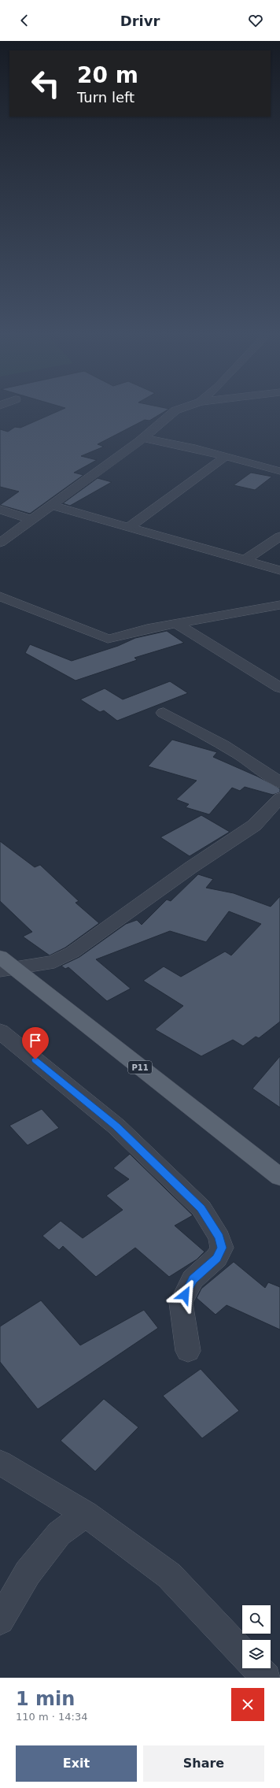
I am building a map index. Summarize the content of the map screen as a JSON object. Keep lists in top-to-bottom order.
{
  "streets": {
    "main road": ["P11"]
  },
  "page": {
    "header": "Drivr",
    "turn": ["20 m", "Turn left"],
    "heading": ["1 min", "110 m · 14:34"],
    "buttons": ["Exit", "Share"]
  }
}
